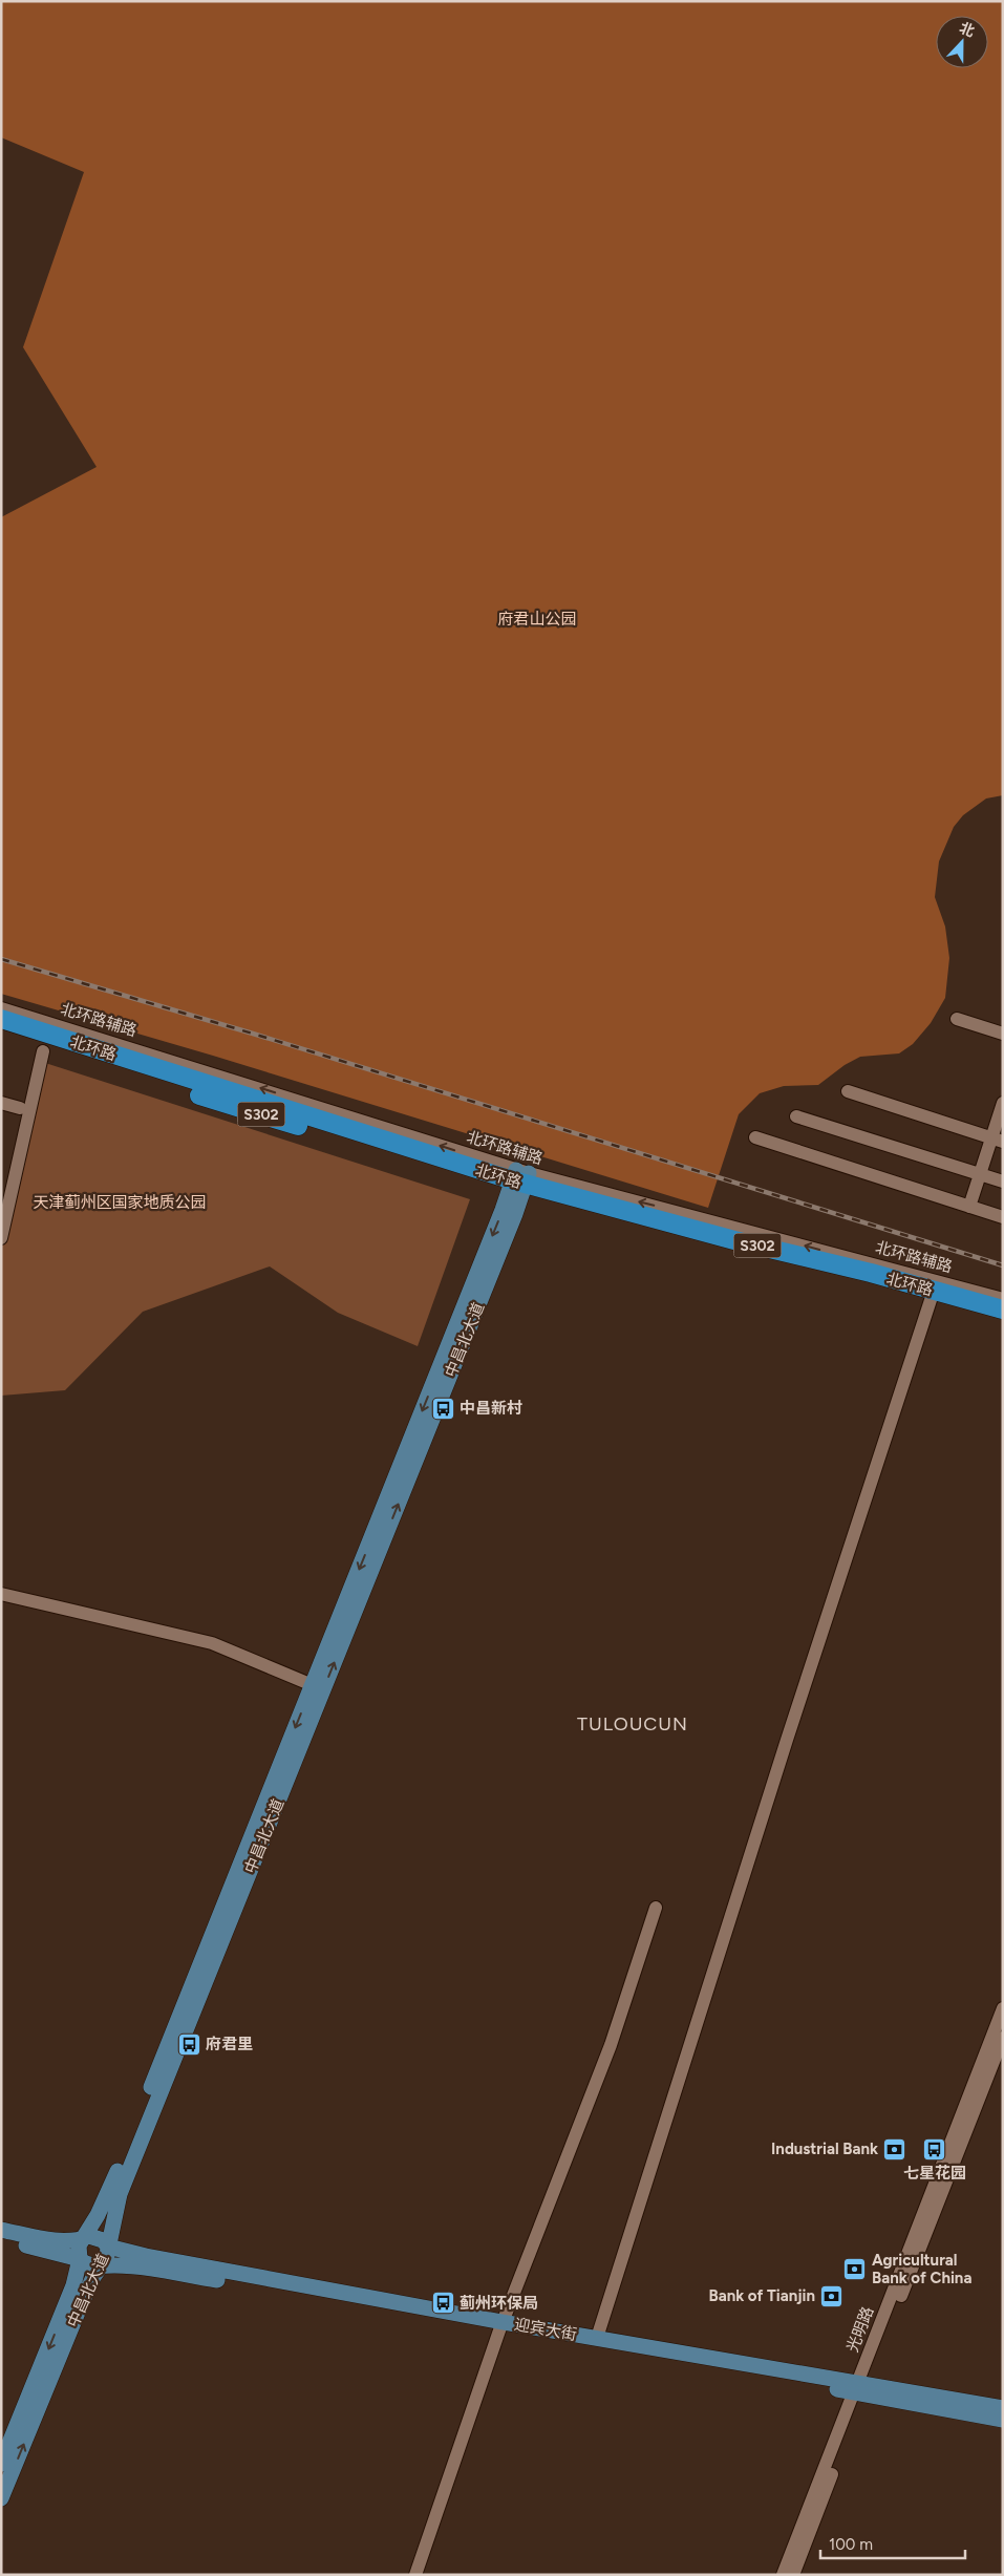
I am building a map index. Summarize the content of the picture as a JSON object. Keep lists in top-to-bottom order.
{
  "streets": {
    "highway": ["北环路", "S302"],
    "main road": ["中昌北大道", "迎宾大街"],
    "street": ["北环路辅路", "光明路"]
  },
  "crossings": [
    ["北环路辅路", "北环路"],
    ["北环路辅路", "中昌北大道"],
    ["北环路", "中昌北大道"],
    ["中昌北大道", "迎宾大街"],
    ["迎宾大街", "光明路"]
  ],
  "districts": ["TULOUCUN"],
  "parks": ["府君山公园", "天津蓟州区国家地质公园"],
  "places": {
    "bus stop": [
      "中昌新村",
      "府君里",
      "七星花园",
      "蓟州环保局"
    ],
    "bank": ["Industrial Bank", "Agricultural Bank of China", "Bank of Tianjin"]
  },
  "scale_bar": "100 m",
  "north": "top"
}
